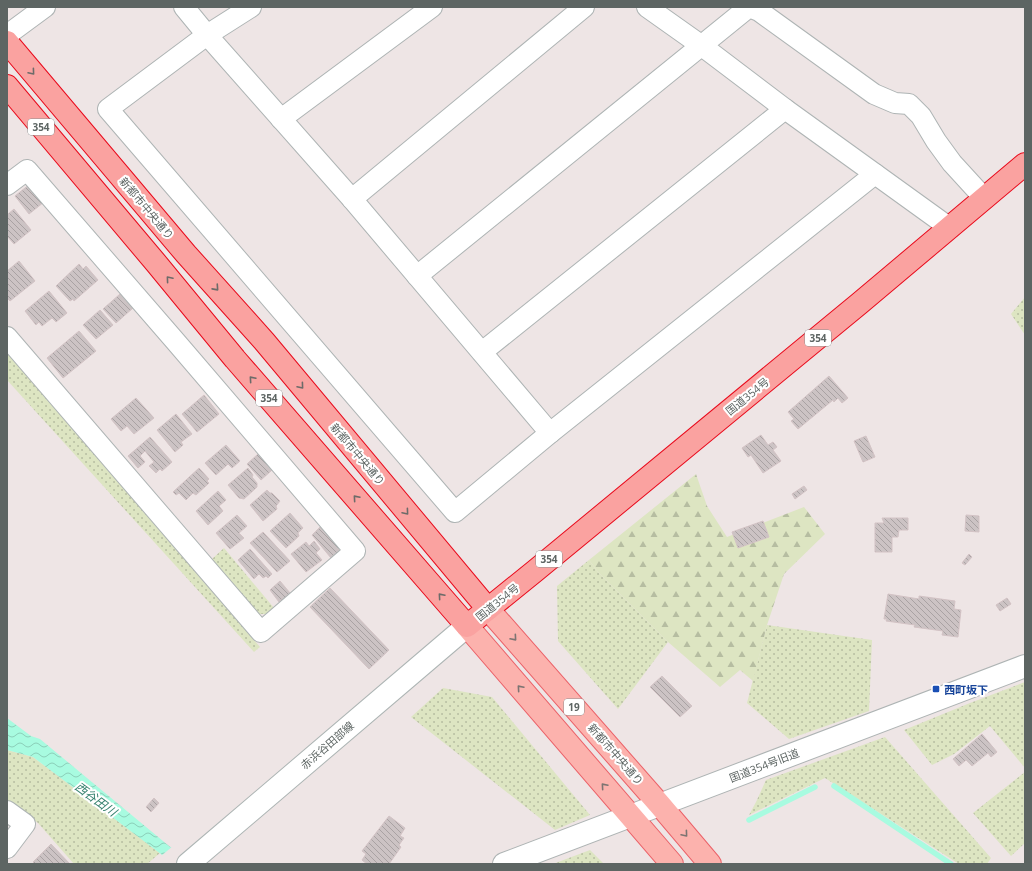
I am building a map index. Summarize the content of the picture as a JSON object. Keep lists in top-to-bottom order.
{
  "streets": {
    "highway": ["354", "新都市中央通り", "国道354号"],
    "main road": ["19"],
    "street": ["赤浜谷田部線", "国道354号旧道"]
  },
  "crossings": [
    ["354", "国道354号"],
    ["354", "19"],
    ["354", "赤浜谷田部線"],
    ["新都市中央通り", "国道354号"],
    ["新都市中央通り", "国道354号旧道"],
    ["国道354号", "19"],
    ["国道354号", "赤浜谷田部線"],
    ["19", "赤浜谷田部線"],
    ["19", "国道354号旧道"]
  ],
  "water": ["西谷田川"],
  "places": {
    "transit": ["西町坂下"]
  }
}
